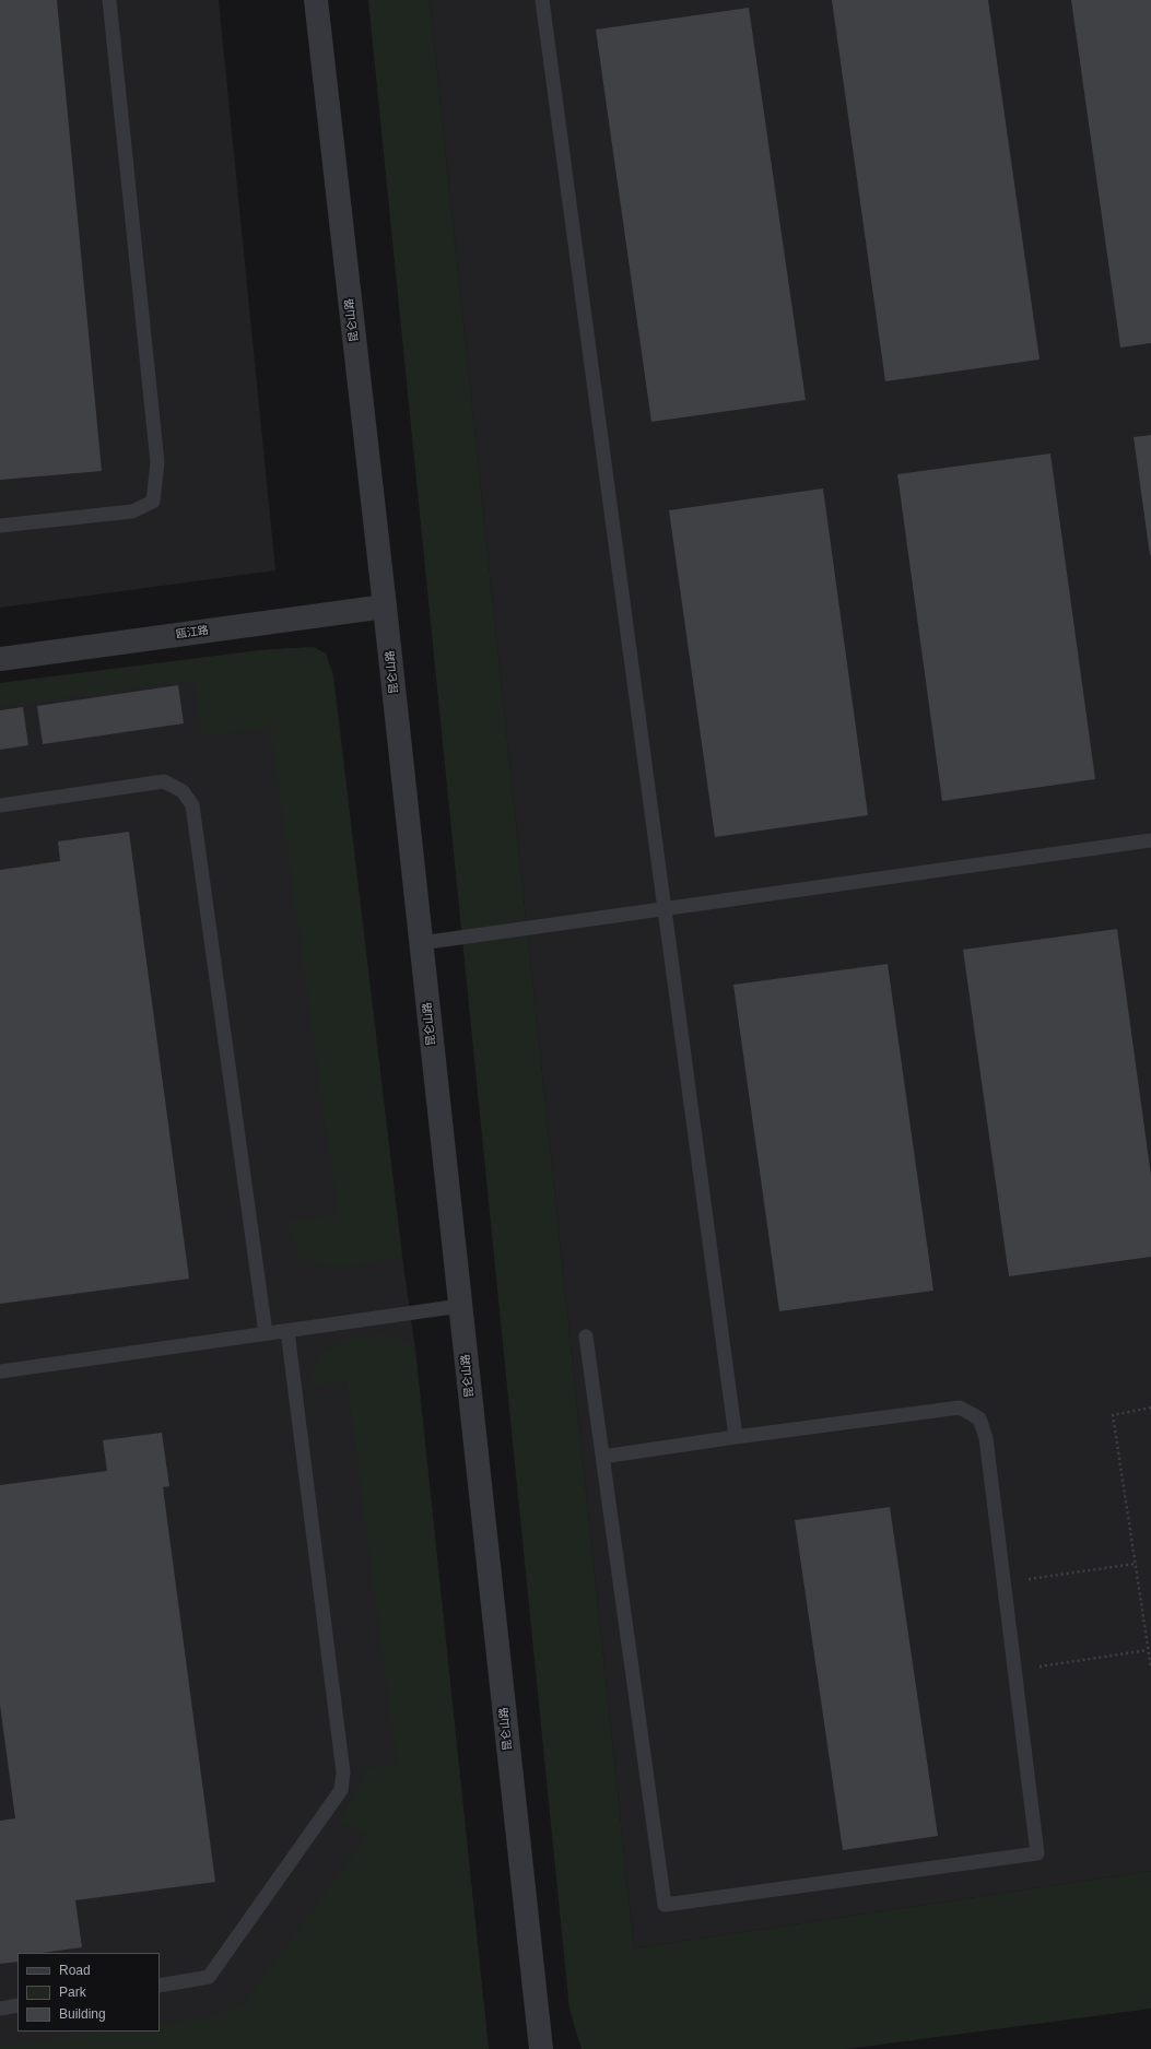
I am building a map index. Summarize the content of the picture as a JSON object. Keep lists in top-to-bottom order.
{
  "streets": {
    "street": ["昆仑山路", "瓯江路"]
  },
  "crossings": [
    ["昆仑山路", "瓯江路"]
  ],
  "legend": ["Road", "Park", "Building"]
}
